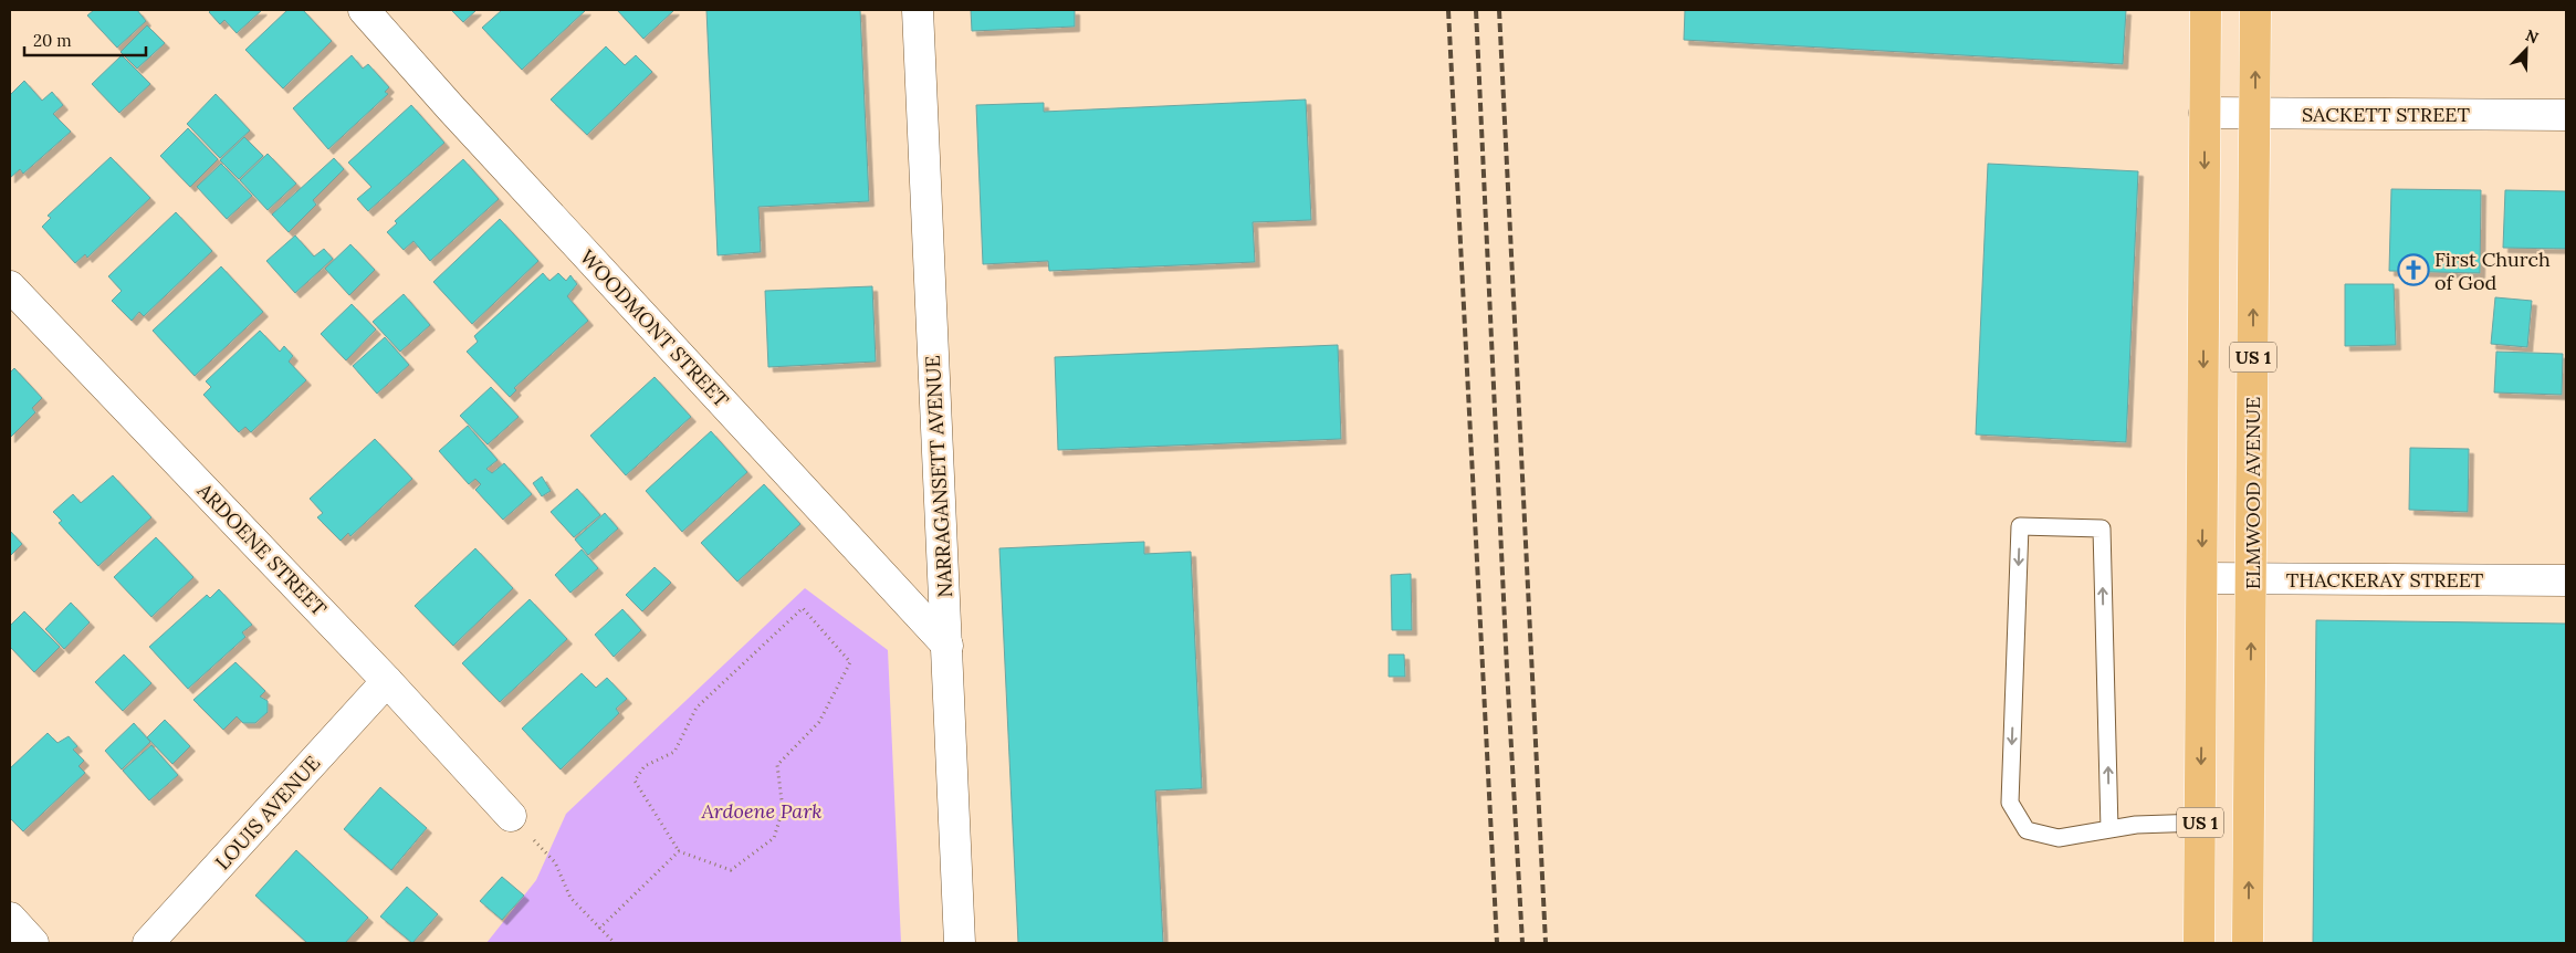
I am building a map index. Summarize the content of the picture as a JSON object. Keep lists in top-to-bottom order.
{
  "streets": {
    "main road": ["US 1", "ELMWOOD AVENUE"],
    "street": [
      "SACKETT STREET",
      "WOODMONT STREET",
      "NARRAGANSETT AVENUE",
      "ARDOENE STREET",
      "THACKERAY STREET",
      "LOUIS AVENUE"
    ]
  },
  "crossings": [
    ["SACKETT STREET", "US 1"],
    ["SACKETT STREET", "ELMWOOD AVENUE"],
    ["WOODMONT STREET", "NARRAGANSETT AVENUE"],
    ["US 1", "THACKERAY STREET"],
    ["ELMWOOD AVENUE", "THACKERAY STREET"],
    ["ARDOENE STREET", "LOUIS AVENUE"]
  ],
  "parks": ["Ardoene Park"],
  "places": {
    "church": ["First Church of God"]
  },
  "scale_bar": "20 m",
  "north": "top right"
}
